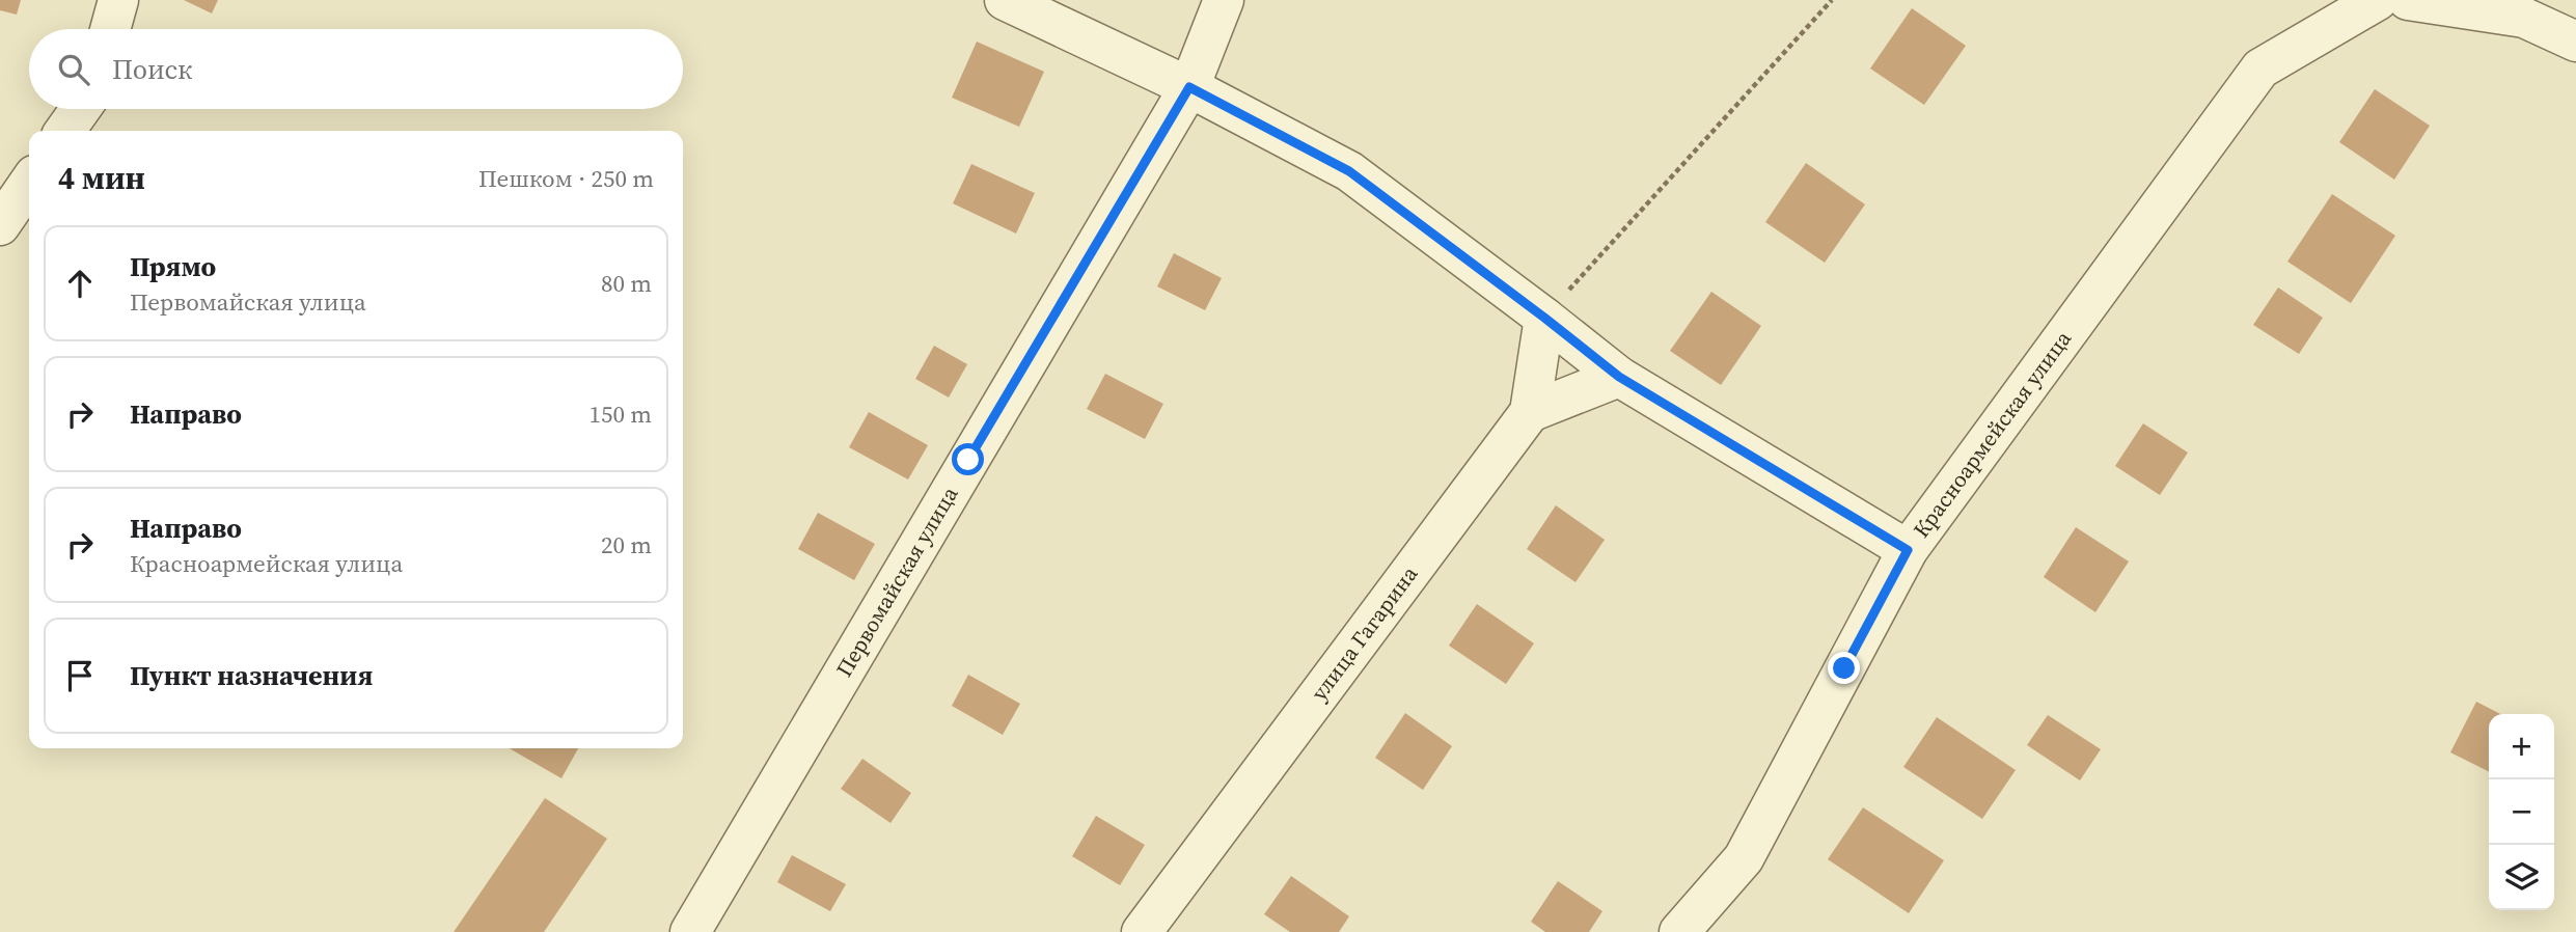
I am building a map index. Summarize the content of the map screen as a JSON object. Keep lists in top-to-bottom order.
{
  "streets": {
    "street": ["Красноармейская улица", "Первомайская улица", "улица Гагарина"]
  },
  "page": {
    "search": "Поиск",
    "heading": ["4 мин", "Пешком · 250 m"],
    "list": [
      ["Прямо", "Первомайская улица", "80 m"],
      ["Направо", "150 m"],
      ["Направо", "Красноармейская улица", "20 m"],
      "Пункт назначения"
    ],
    "map_buttons": ["+", "−"]
  }
}
